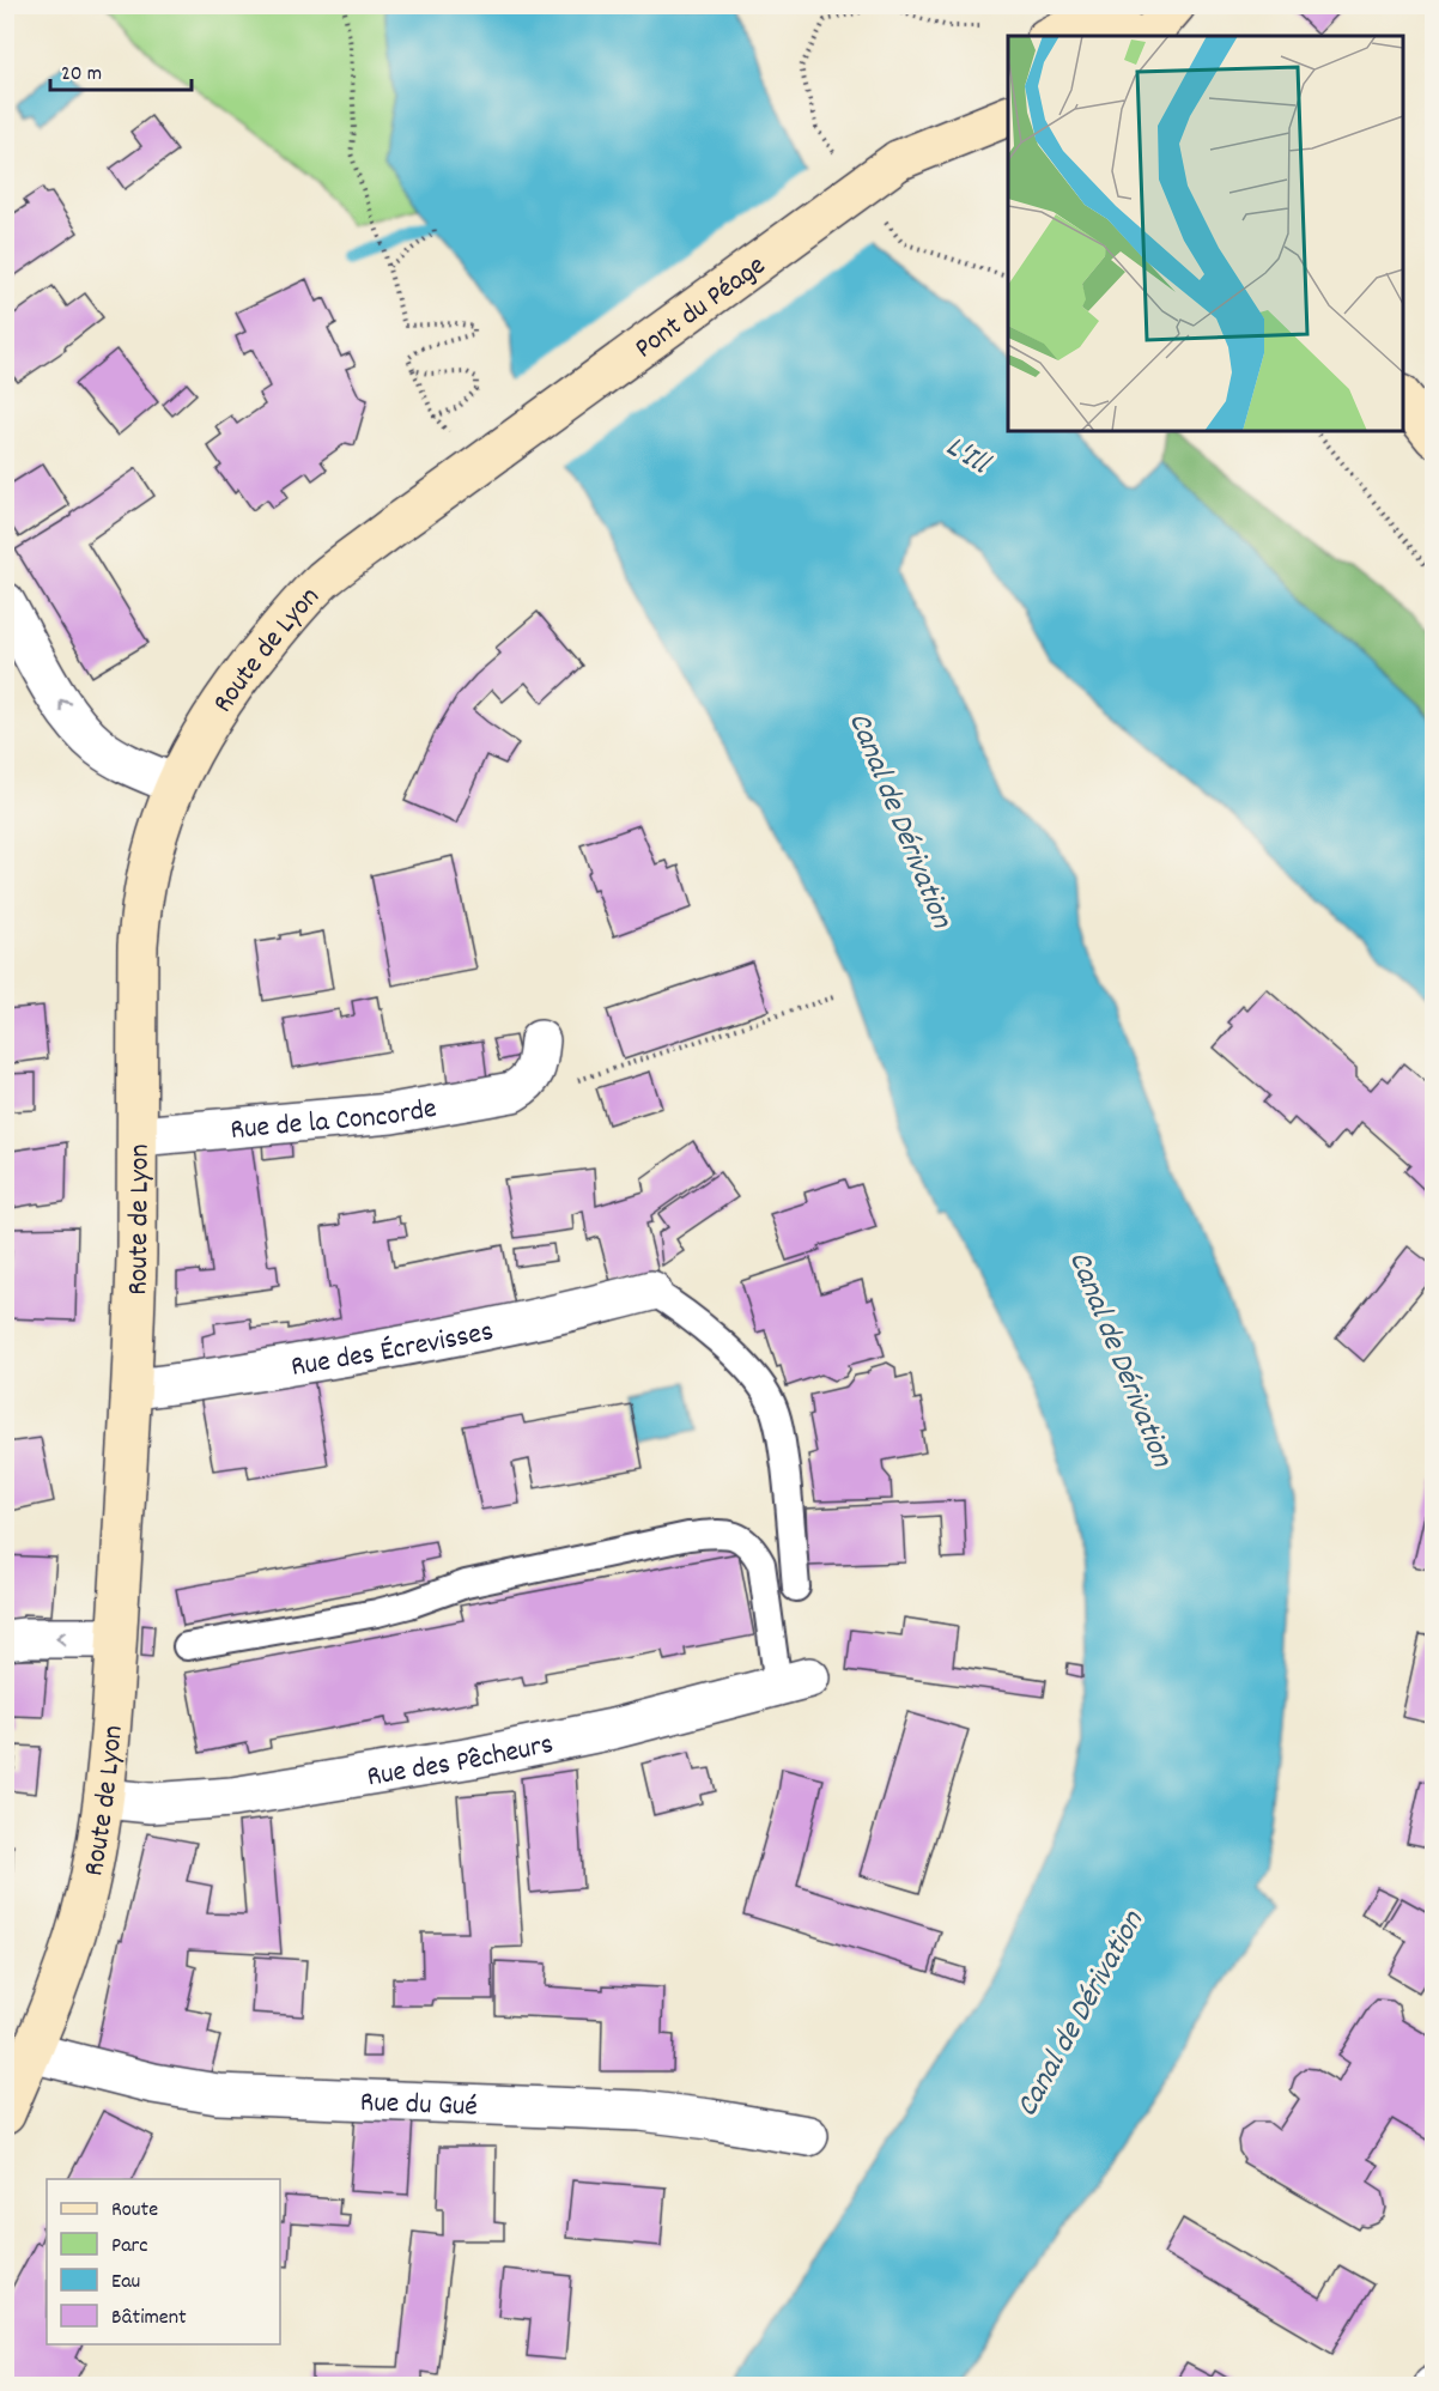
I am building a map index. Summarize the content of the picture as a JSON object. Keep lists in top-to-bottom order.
{
  "streets": {
    "main road": ["Pont du Péage", "Route de Lyon"],
    "street": [
      "Rue de la Concorde",
      "Rue des Écrevisses",
      "Rue des Pêcheurs",
      "Rue du Gué"
    ]
  },
  "crossings": [
    ["Pont du Péage", "Route de Lyon"],
    ["Route de Lyon", "Rue de la Concorde"],
    ["Route de Lyon", "Rue des Écrevisses"],
    ["Route de Lyon", "Rue des Pêcheurs"],
    ["Route de Lyon", "Rue du Gué"]
  ],
  "water": ["L'Ill", "Canal de Dérivation"],
  "legend": [
    "Route",
    "Parc",
    "Eau",
    "Bâtiment"
  ],
  "scale_bar": "20 m"
}
